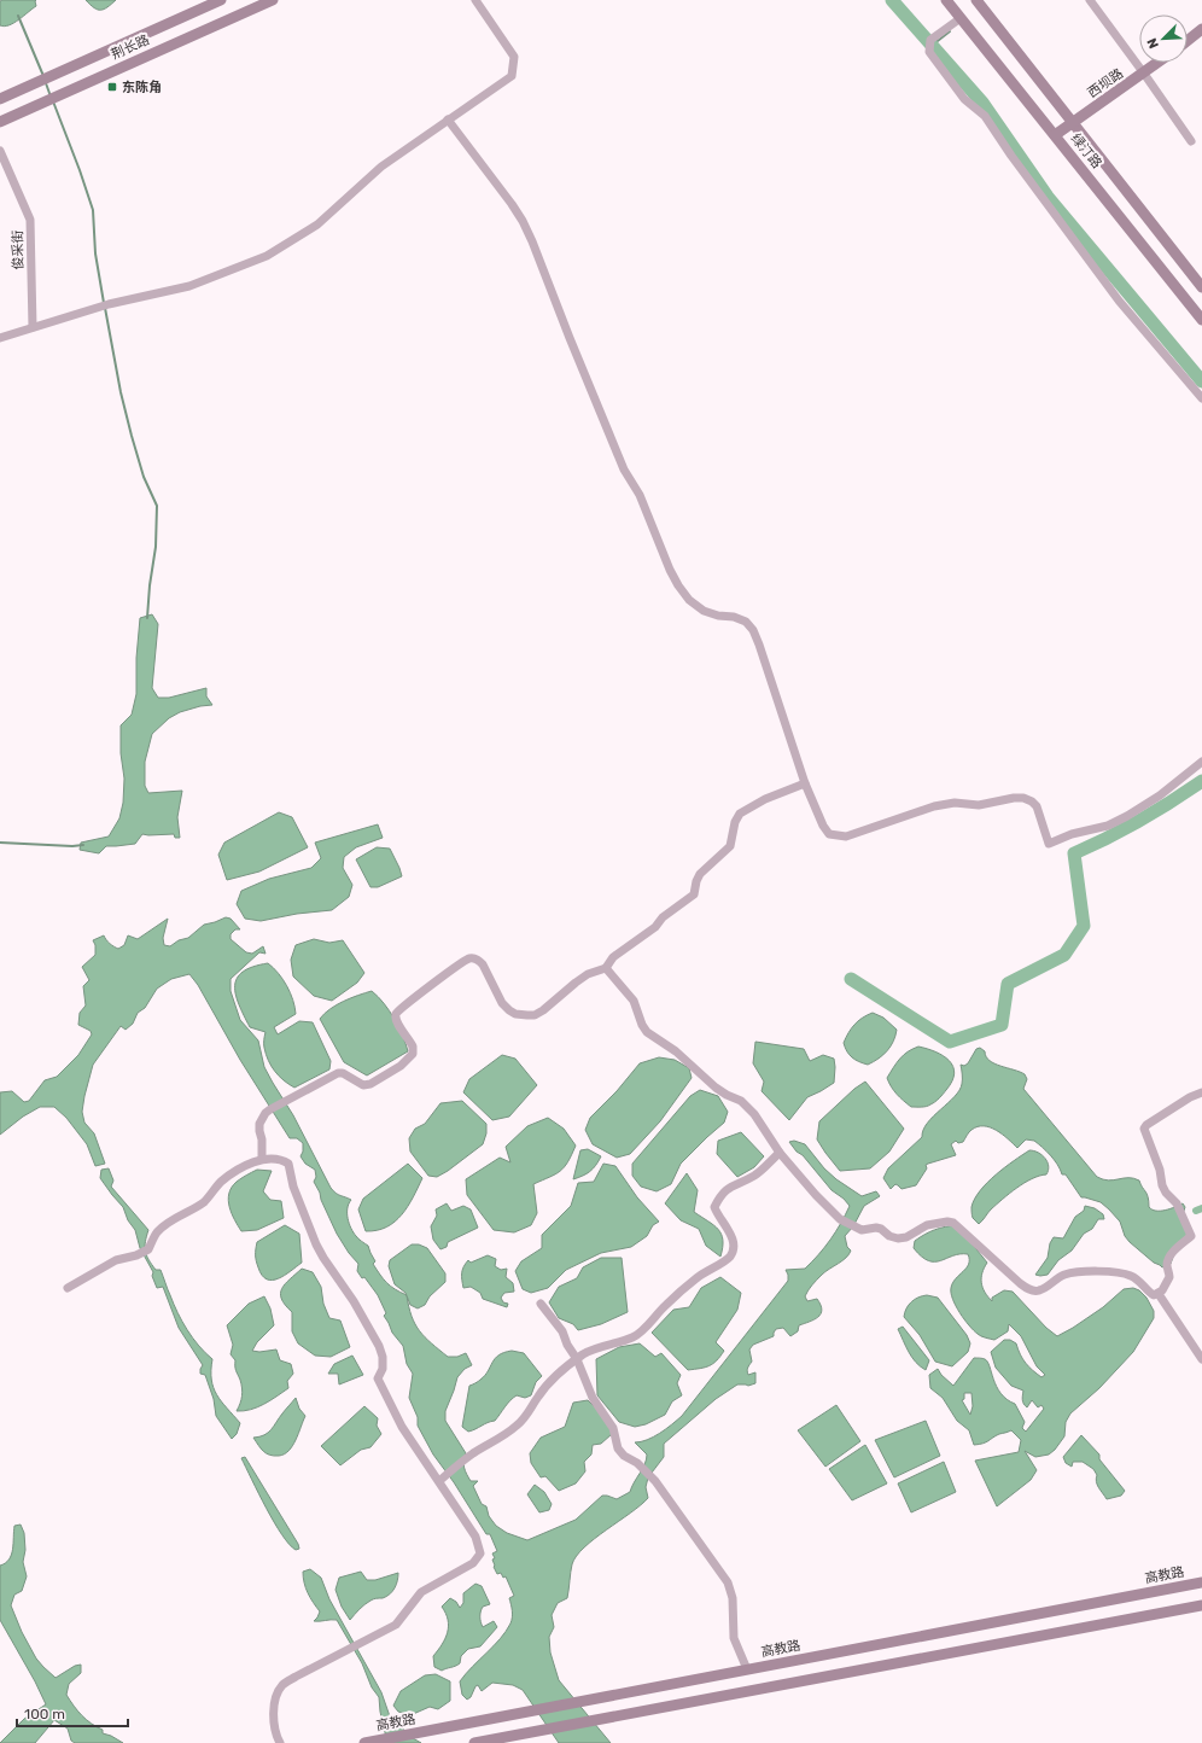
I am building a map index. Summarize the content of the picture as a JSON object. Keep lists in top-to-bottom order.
{
  "streets": {
    "main road": [
      "荆长路",
      "西坝路",
      "绿汀路",
      "高教路"
    ],
    "street": ["俊采街"]
  },
  "crossings": [
    ["西坝路", "绿汀路"]
  ],
  "places": {
    "transit": ["东陈角"]
  },
  "scale_bar": "100 m",
  "north": "bottom left"
}
